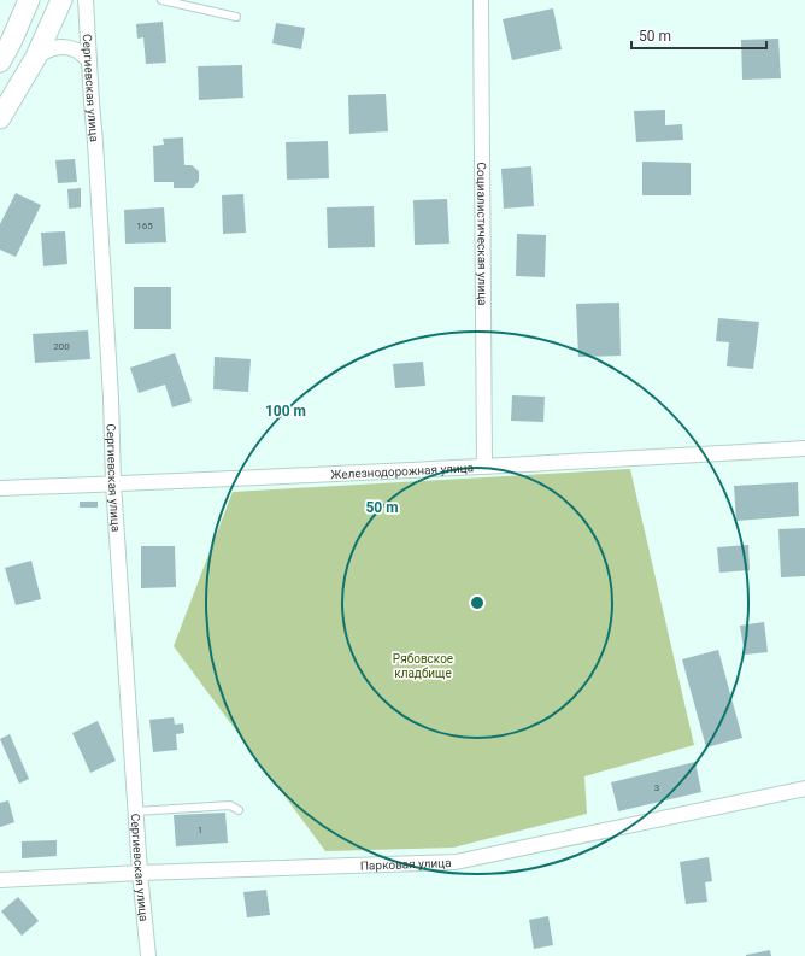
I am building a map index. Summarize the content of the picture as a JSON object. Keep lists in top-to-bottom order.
{
  "streets": {
    "street": [
      "Сергиевская улица",
      "Социалистическая улица",
      "Железнодорожная улица",
      "Парковая улица"
    ]
  },
  "crossings": [
    ["Сергиевская улица", "Железнодорожная улица"],
    ["Сергиевская улица", "Парковая улица"],
    ["Социалистическая улица", "Железнодорожная улица"]
  ],
  "parks": ["Рябовское кладбище"],
  "house_numbers": [
    "165",
    "200",
    "3",
    "1"
  ],
  "scale_bar": "50 m",
  "rings": ["100 m", "50 m"]
}
